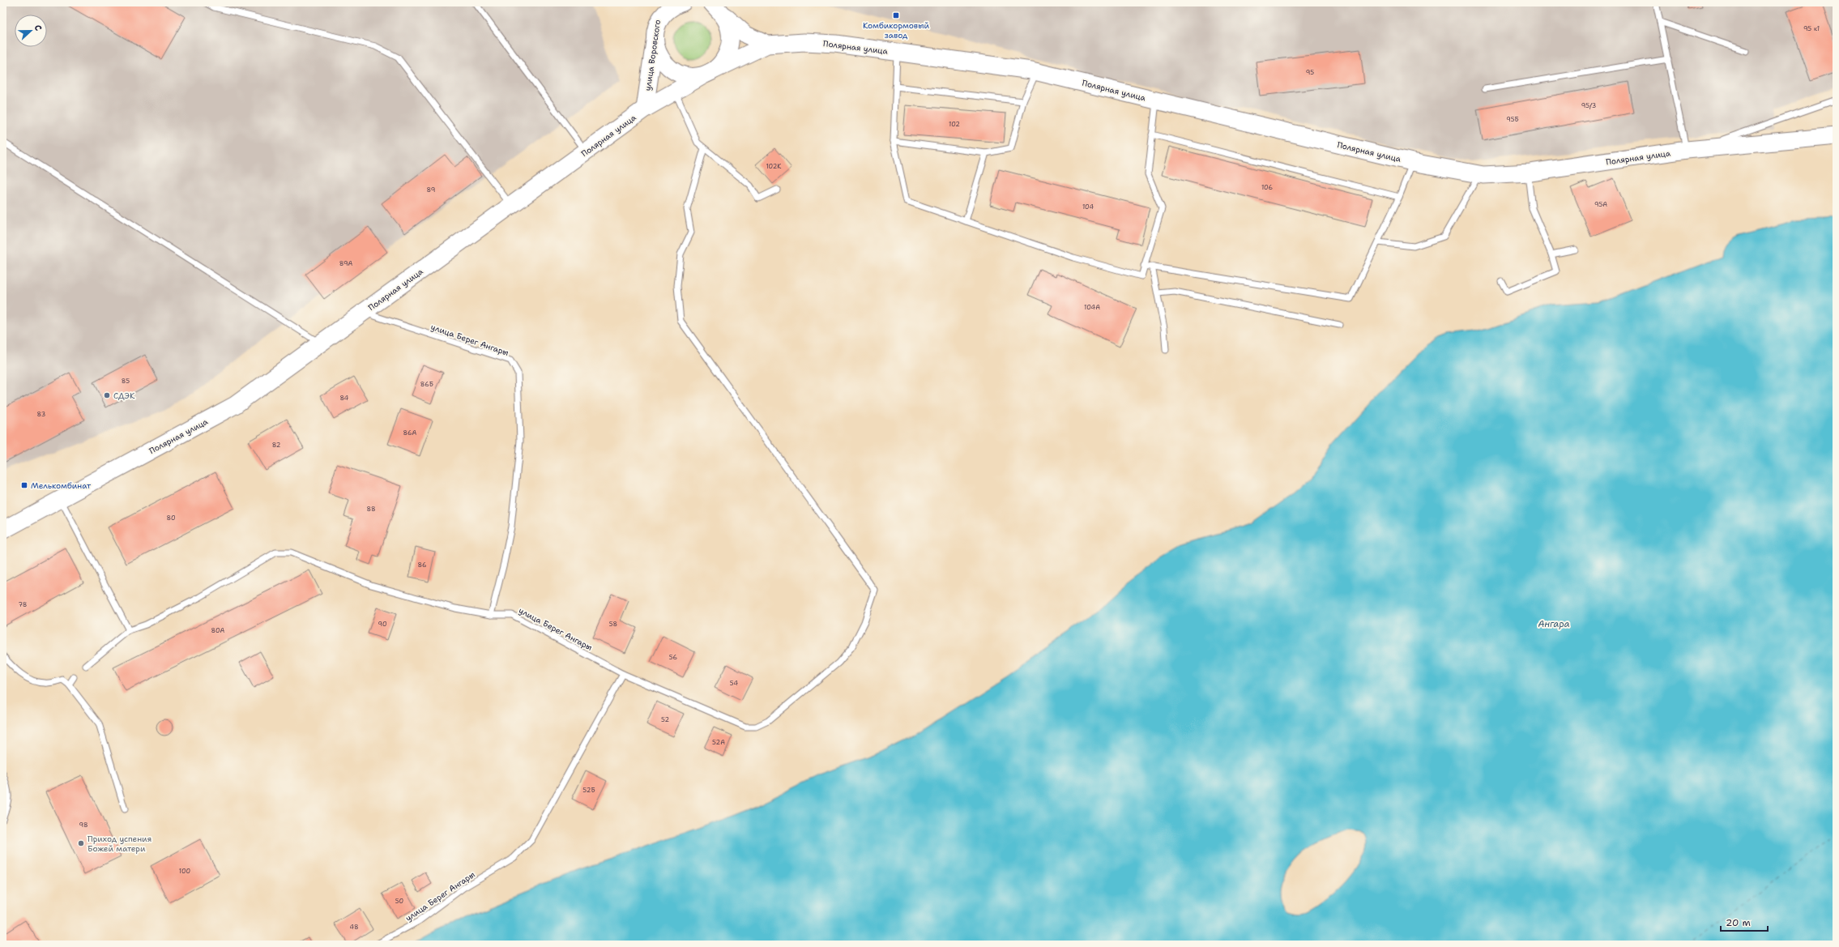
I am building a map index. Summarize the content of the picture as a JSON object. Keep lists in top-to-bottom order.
{
  "streets": {
    "main road": ["Полярная улица", "улица Воровского"],
    "lane": ["улица Берег Ангары"]
  },
  "crossings": [
    ["Полярная улица", "улица Воровского"],
    ["Полярная улица", "улица Берег Ангары"]
  ],
  "water": ["Ангара"],
  "places": {
    "transit": ["Комбикормовый завод", "Мелькомбинат"],
    "other": ["СДЭК", "Приход успения Божей матери"]
  },
  "house_numbers": [
    "95 к1",
    "95",
    "95/3",
    "95Б",
    "102",
    "102К",
    "106",
    "89",
    "95А",
    "104",
    "89А",
    "104А",
    "85",
    "86Б",
    "84",
    "83",
    "86А",
    "82",
    "88",
    "80",
    "86",
    "78",
    "90",
    "58",
    "80А",
    "56",
    "54",
    "52",
    "52А",
    "52Б",
    "98",
    "100",
    "50",
    "48"
  ],
  "scale_bar": "20 m",
  "north": "right"
}
